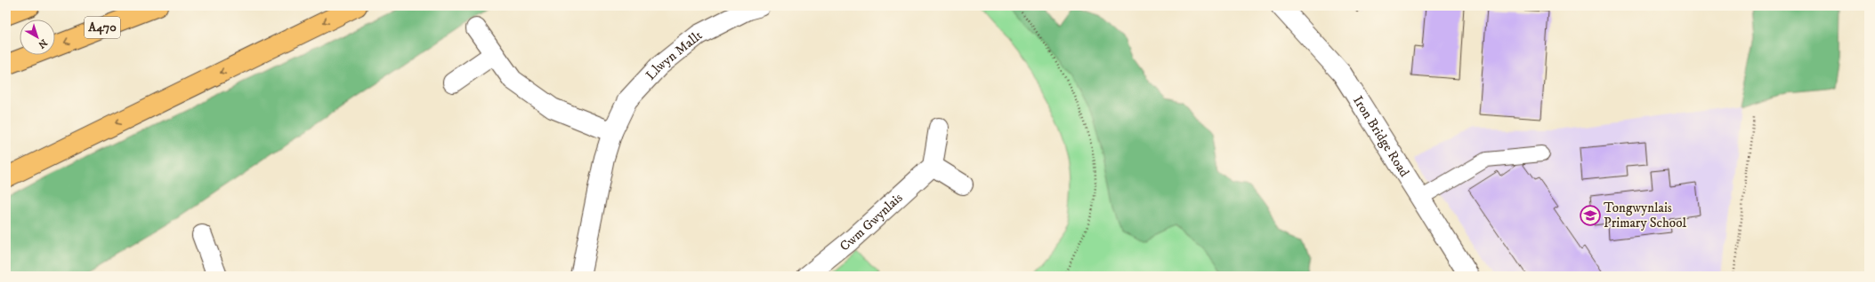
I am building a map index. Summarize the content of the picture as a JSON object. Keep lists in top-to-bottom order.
{
  "streets": {
    "highway": ["A470"],
    "street": ["Llwyn Mallt", "Iron Bridge Road", "Cwm Gwynlais"]
  },
  "places": {
    "school or university": ["Tongwynlais Primary School"]
  },
  "north": "bottom right"
}
